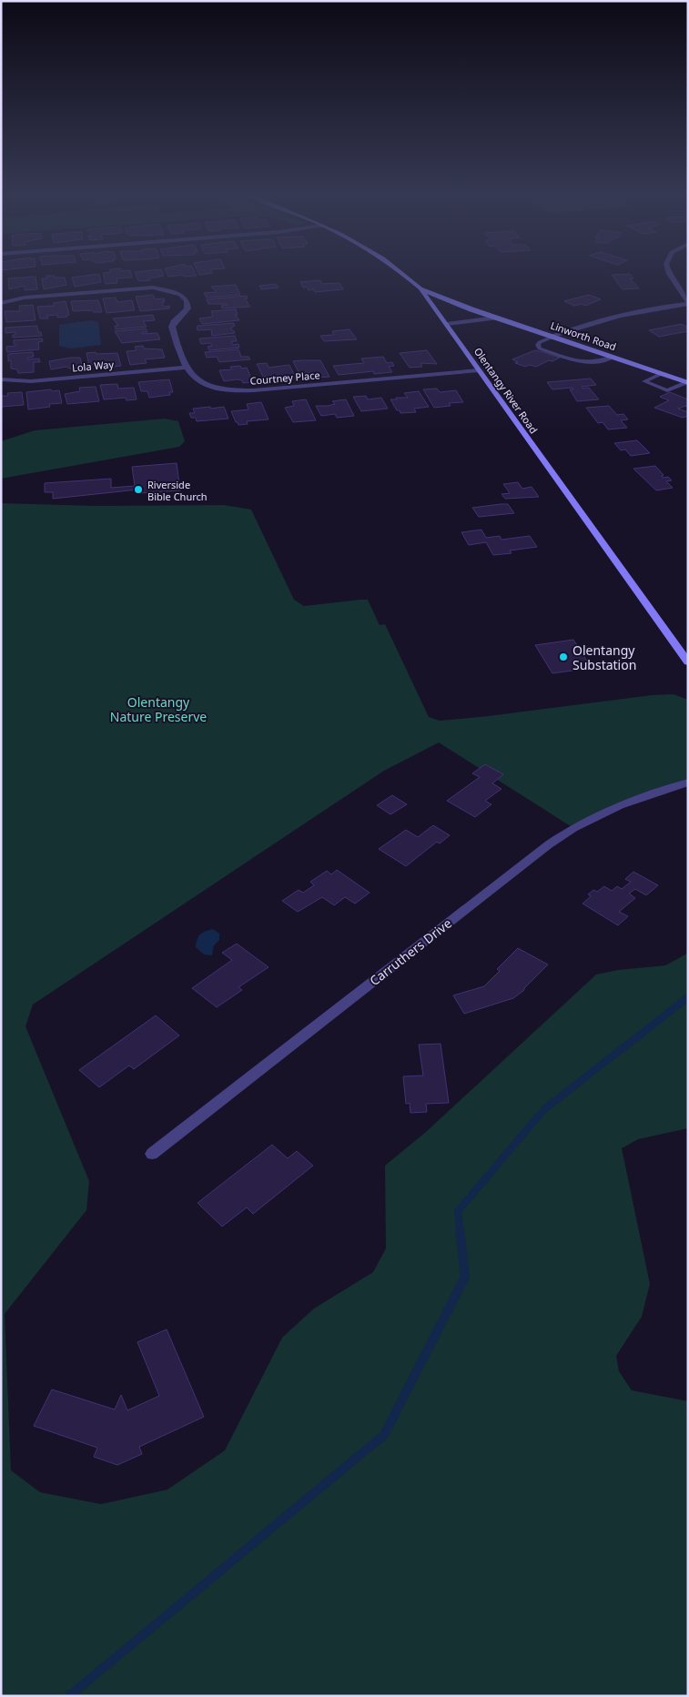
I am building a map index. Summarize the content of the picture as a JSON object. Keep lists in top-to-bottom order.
{
  "streets": {
    "main road": ["Linworth Road", "Olentangy River Road"],
    "street": ["Lola Way", "Courtney Place", "Carruthers Drive"]
  },
  "crossings": [
    ["Linworth Road", "Olentangy River Road"],
    ["Lola Way", "Courtney Place"],
    ["Courtney Place", "Olentangy River Road"]
  ],
  "parks": ["Olentangy Nature Preserve"],
  "places": ["Riverside Bible Church", "Olentangy Substation"]
}
